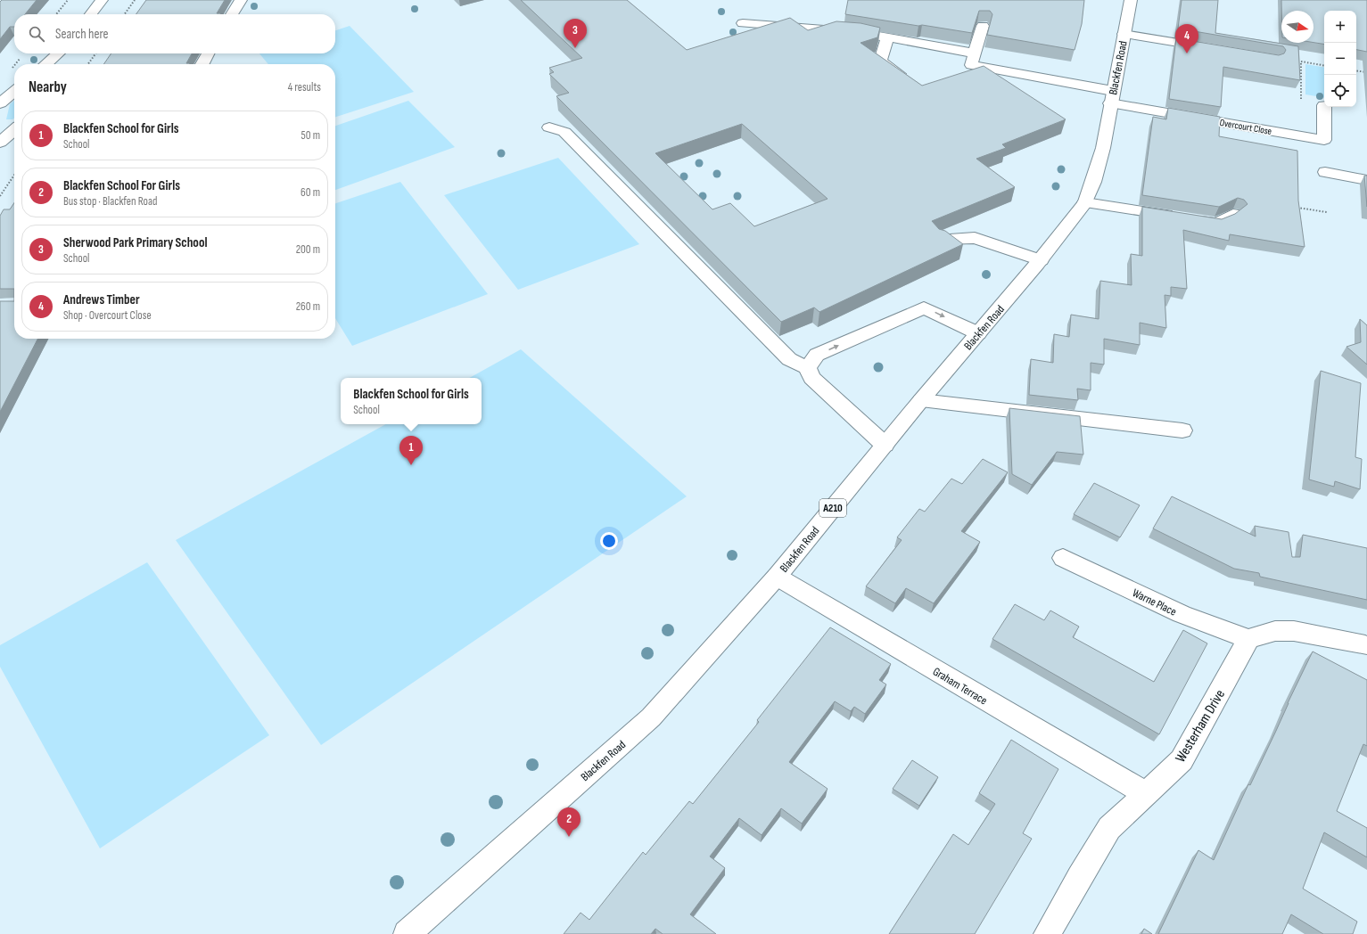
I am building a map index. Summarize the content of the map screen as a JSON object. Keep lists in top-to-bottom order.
{
  "streets": {
    "main road": [
      "Blackfen Road",
      "Overcourt Close",
      "A210",
      "Warne Place",
      "Graham Terrace",
      "Westerham Drive"
    ]
  },
  "crossings": [
    ["Blackfen Road", "Overcourt Close"],
    ["Blackfen Road", "Graham Terrace"],
    ["Warne Place", "Westerham Drive"],
    ["Graham Terrace", "Westerham Drive"]
  ],
  "north": "right",
  "page": {
    "map_buttons": ["+", "−"],
    "search": "Search here",
    "pins": [
      "3",
      "4",
      "1",
      "2"
    ],
    "heading": ["Nearby", "4 results"],
    "list": [
      {
        "mark": "1",
        "name": "Blackfen School for Girls",
        "note": "School",
        "value": "50 m"
      },
      {
        "mark": "2",
        "name": "Blackfen School For Girls",
        "note": "Bus stop · Blackfen Road",
        "value": "60 m"
      },
      {
        "mark": "3",
        "name": "Sherwood Park Primary School",
        "note": "School",
        "value": "200 m"
      },
      {
        "mark": "4",
        "name": "Andrews Timber",
        "note": "Shop · Overcourt Close",
        "value": "260 m"
      }
    ],
    "popup": ["Blackfen School for Girls", "School"]
  }
}
